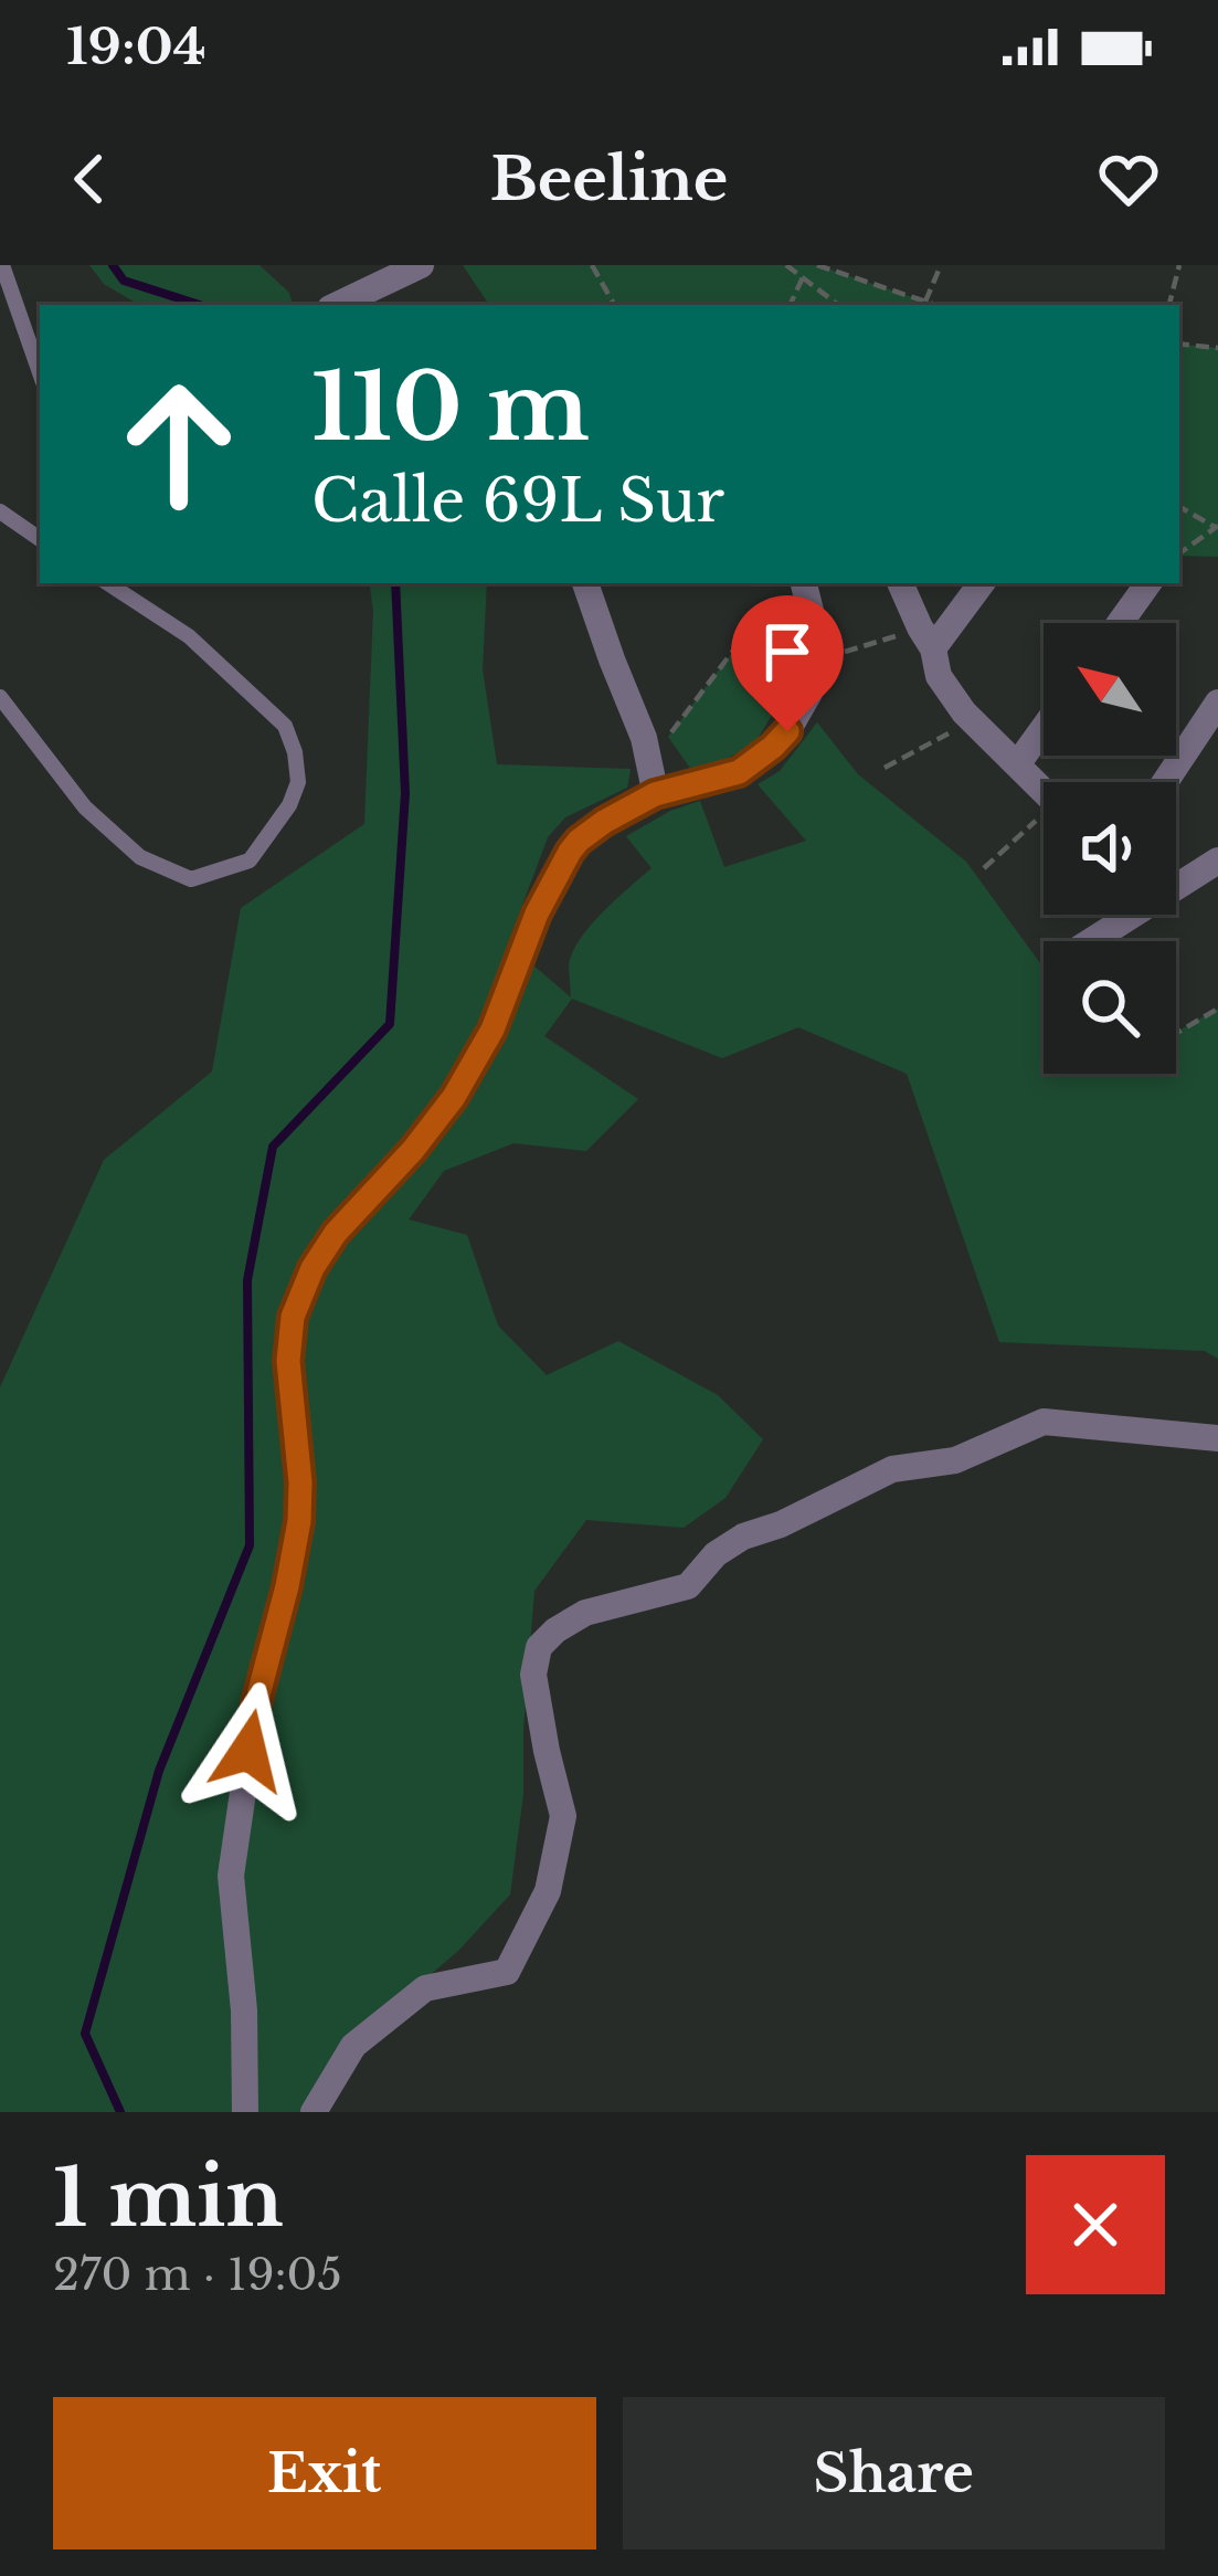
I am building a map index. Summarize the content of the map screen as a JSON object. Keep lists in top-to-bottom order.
{
  "north": "top left",
  "page": {
    "status": "19:04",
    "header": "Beeline",
    "turn": ["110 m", "Calle 69L Sur"],
    "heading": ["1 min", "270 m · 19:05"],
    "buttons": ["Exit", "Share"]
  }
}
